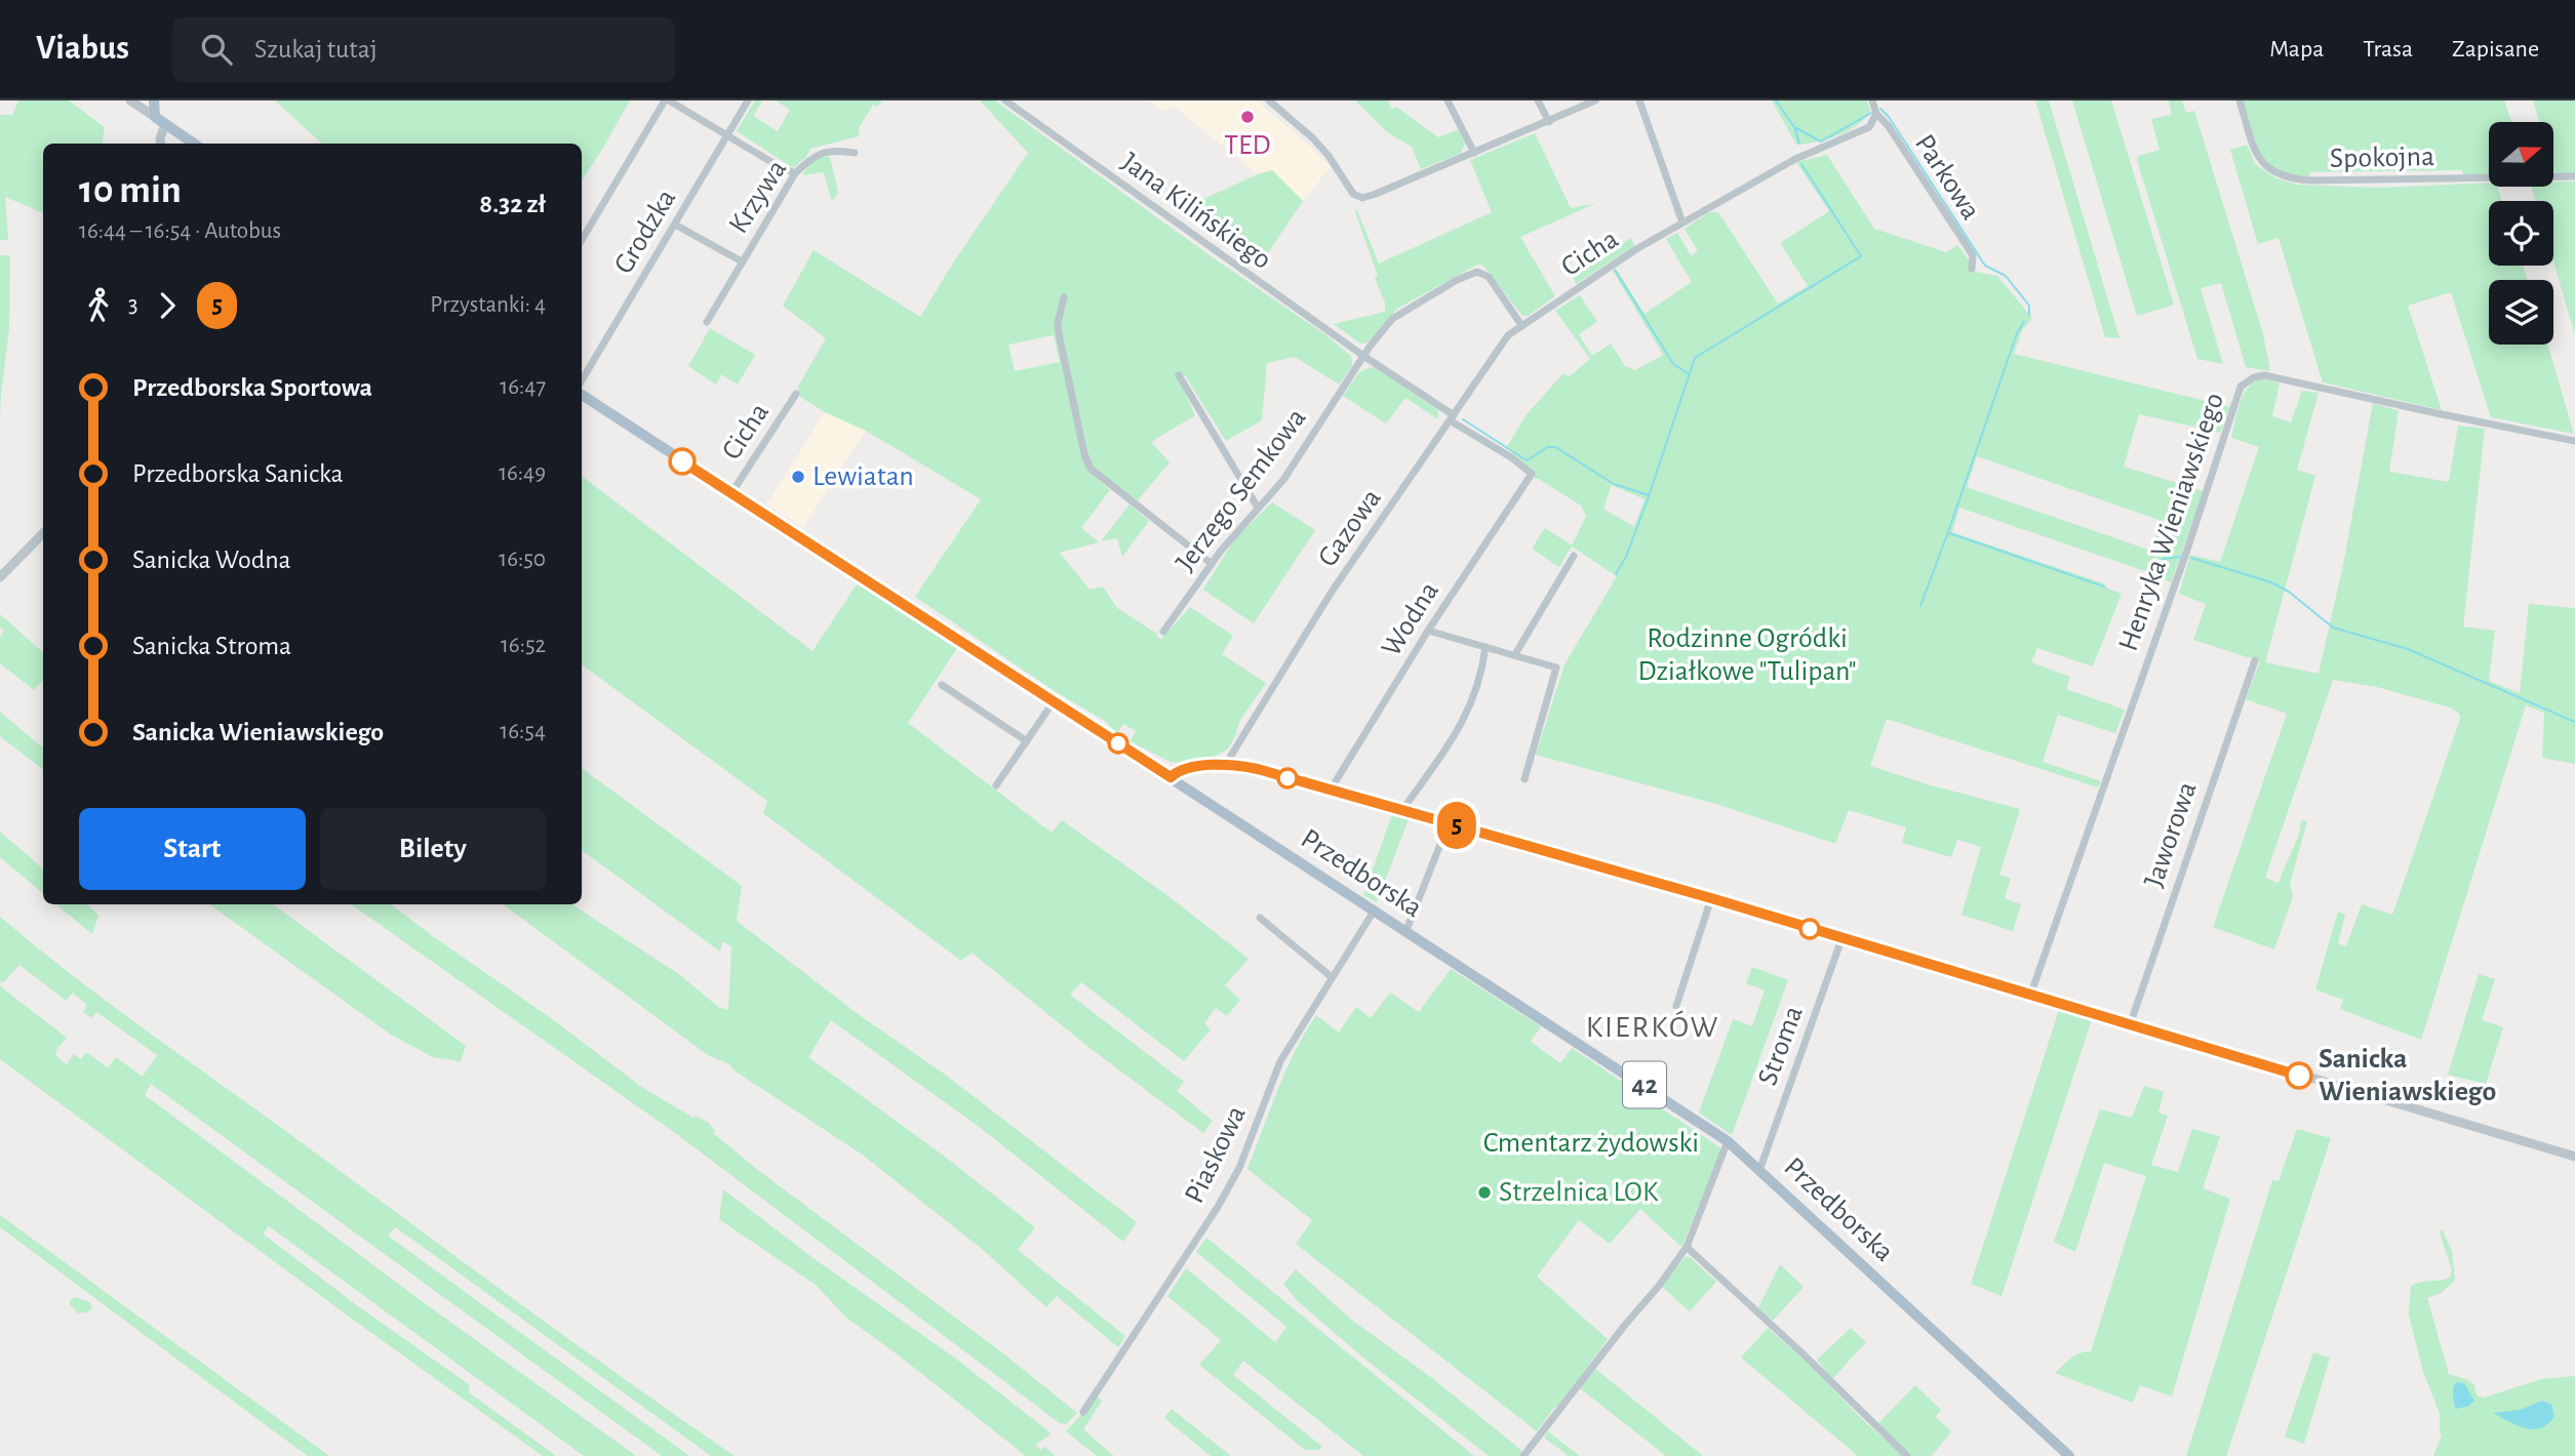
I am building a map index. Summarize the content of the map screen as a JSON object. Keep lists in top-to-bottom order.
{
  "streets": {
    "main road": ["Przedborska", "42"],
    "street": [
      "Spokojna",
      "Parkowa",
      "Krzywa",
      "Jana Kilińskiego",
      "Grodzka",
      "Cicha",
      "Jerzego Semkowa",
      "Henryka Wieniawskiego",
      "Gazowa",
      "Wodna",
      "Jaworowa",
      "Stroma",
      "Piaskowa"
    ]
  },
  "crossings": [
    ["Parkowa", "Cicha"],
    ["Krzywa", "Grodzka"],
    ["Jana Kilińskiego", "Jerzego Semkowa"],
    ["Cicha", "Gazowa"],
    ["Cicha", "Przedborska"],
    ["Gazowa", "Wodna"],
    ["Przedborska", "Stroma"],
    ["Przedborska", "Piaskowa"]
  ],
  "districts": ["KIERKÓW"],
  "parks": ["Rodzinne Ogródki Działkowe \"Tulipan\"", "Cmentarz żydowski"],
  "places": [
    "TED",
    "Lewiatan",
    "Sanicka Wieniawskiego",
    "Strzelnica LOK"
  ],
  "lines": ["bus line 5"],
  "north": "right",
  "page": {
    "header": "Viabus",
    "search": "Szukaj tutaj",
    "nav": ["Mapa", "Trasa", "Zapisane"],
    "on_map": "5",
    "heading": ["10 min", "16:44 – 16:54 · Autobus", "8.32 zł"],
    "legs": ["3", "5", "Przystanki: 4"],
    "list": [
      {
        "name": "Przedborska Sportowa",
        "value": "16:47"
      },
      {
        "name": "Przedborska Sanicka",
        "value": "16:49"
      },
      {
        "name": "Sanicka Wodna",
        "value": "16:50"
      },
      {
        "name": "Sanicka Stroma",
        "value": "16:52"
      },
      {
        "name": "Sanicka Wieniawskiego",
        "value": "16:54"
      }
    ],
    "buttons": ["Start", "Bilety"]
  }
}
